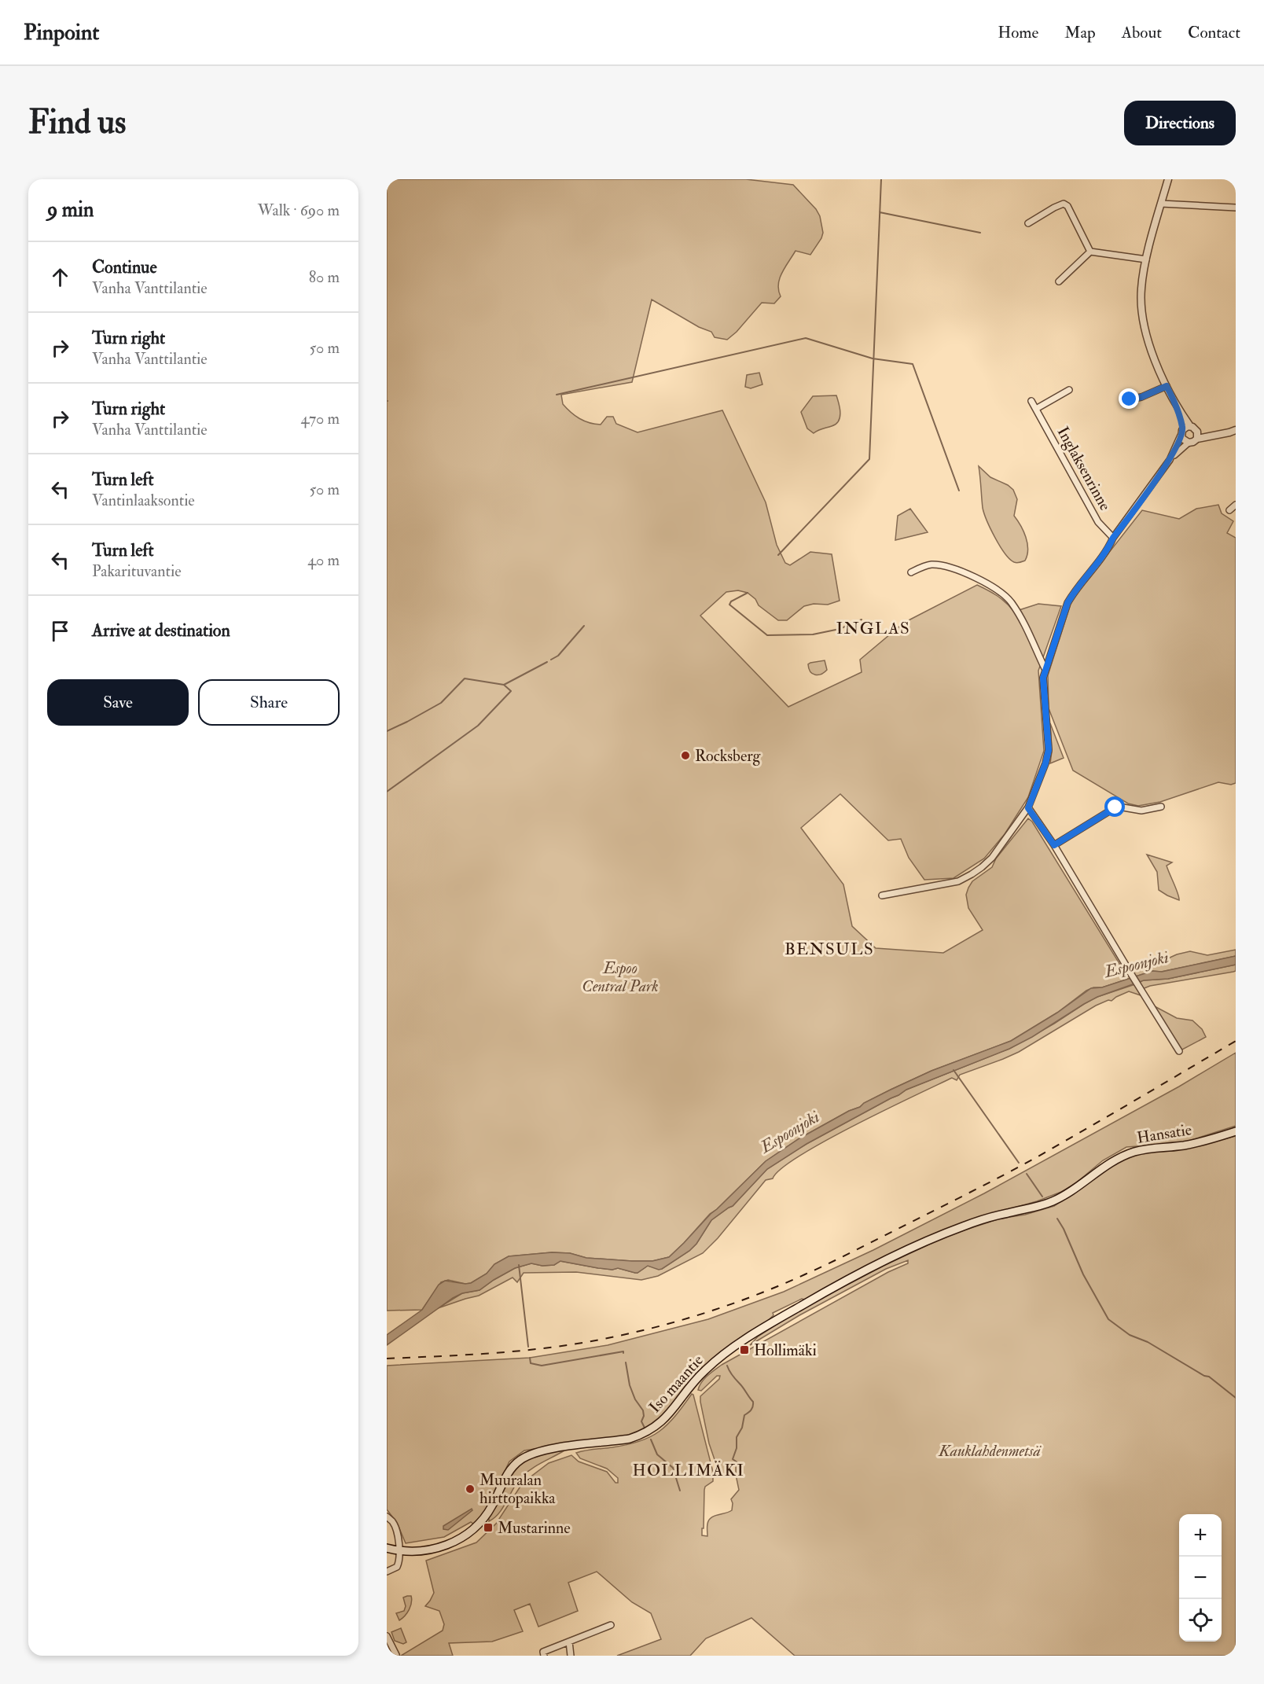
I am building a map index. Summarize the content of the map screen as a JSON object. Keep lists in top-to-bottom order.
{
  "streets": {
    "main road": ["Hansatie", "Iso maantie"],
    "street": ["Inglaksenrinne"]
  },
  "crossings": [
    ["Hansatie", "Iso maantie"]
  ],
  "districts": ["INGLAS", "BENSULS", "HOLLIMÄKI"],
  "water": ["Espoonjoki"],
  "parks": ["Espoo Central Park", "Kauklahdenmetsä"],
  "places": {
    "other": ["Rocksberg", "Muuralan hirttopaikka"],
    "transit": ["Hollimäki", "Mustarinne"]
  },
  "page": {
    "header": "Pinpoint",
    "nav": [
      "Home",
      "Map",
      "About",
      "Contact"
    ],
    "buttons": [
      "Directions",
      ["Save", "Share"]
    ],
    "title": "Find us",
    "heading": ["9 min", "Walk · 690 m"],
    "list": [
      ["Continue", "Vanha Vanttilantie", "80 m"],
      ["Turn right", "Vanha Vanttilantie", "50 m"],
      ["Turn right", "Vanha Vanttilantie", "470 m"],
      ["Turn left", "Vantinlaaksontie", "50 m"],
      ["Turn left", "Pakarituvantie", "40 m"],
      "Arrive at destination"
    ],
    "map_buttons": ["+", "−"]
  }
}
